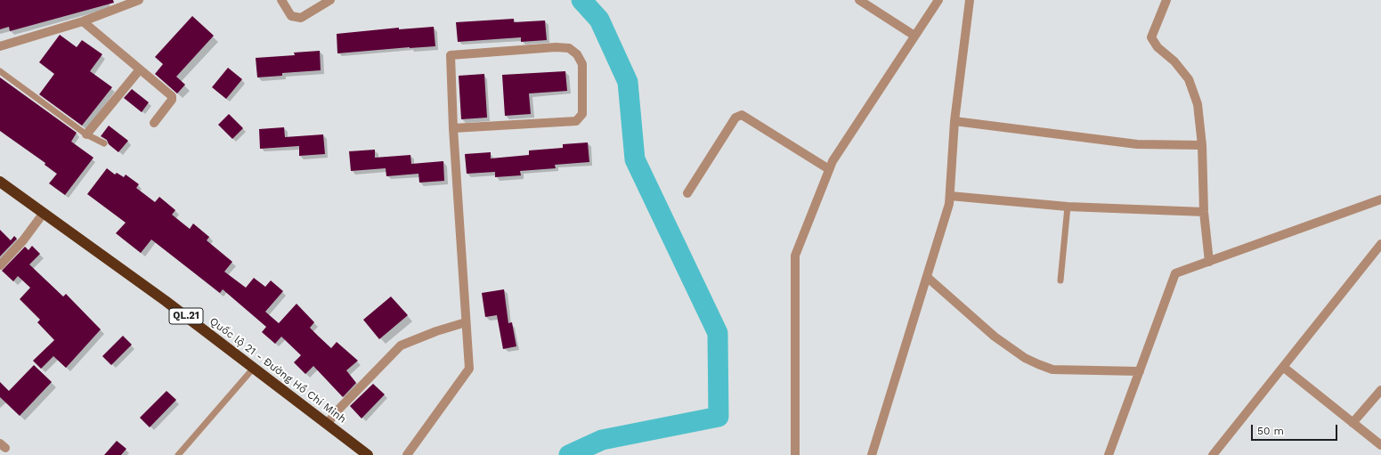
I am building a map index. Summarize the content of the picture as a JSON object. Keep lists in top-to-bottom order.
{
  "streets": {
    "highway": ["QL.21", "Quốc lộ 21 - Đường Hồ Chí Minh"]
  },
  "scale_bar": "50 m"
}
